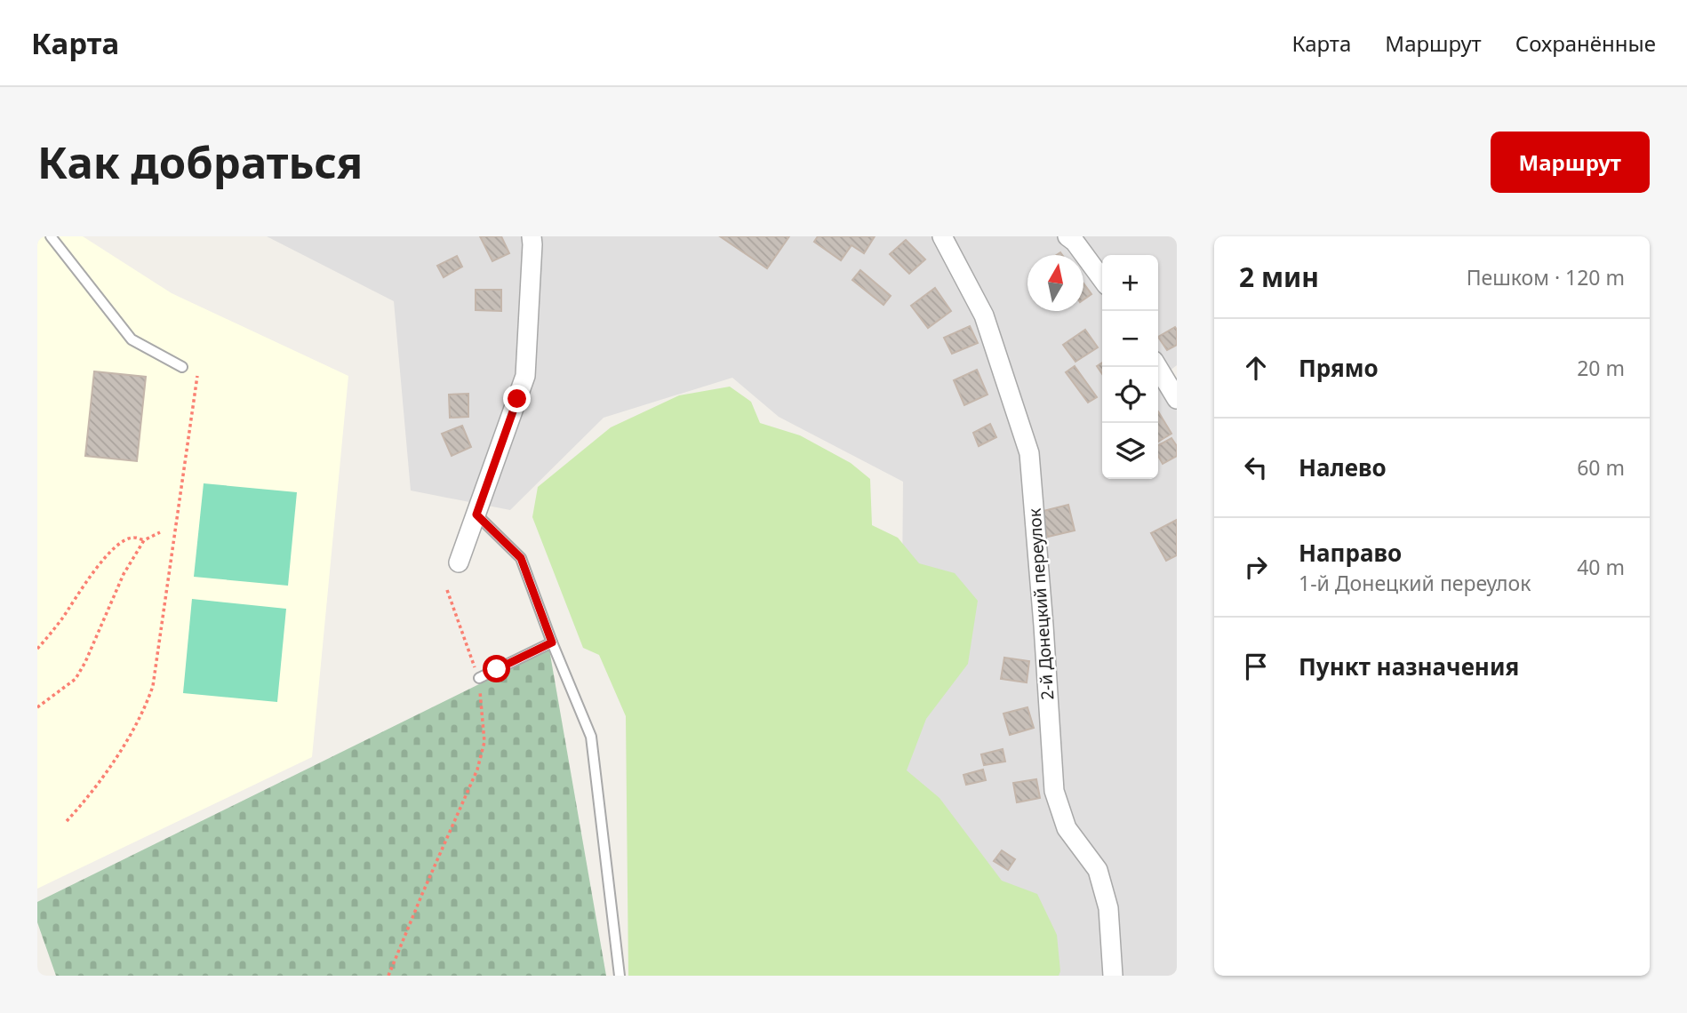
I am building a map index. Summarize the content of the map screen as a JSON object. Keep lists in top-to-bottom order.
{
  "streets": {
    "street": ["2-й Донецкий переулок"]
  },
  "north": "top",
  "page": {
    "header": "Карта",
    "nav": ["Карта", "Маршрут", "Сохранённые"],
    "buttons": "Маршрут",
    "title": "Как добраться",
    "heading": ["2 мин", "Пешком · 120 m"],
    "map_buttons": ["+", "−"],
    "list": [
      ["Прямо", "20 m"],
      ["Налево", "60 m"],
      ["Направо", "1-й Донецкий переулок", "40 m"],
      "Пункт назначения"
    ]
  }
}
